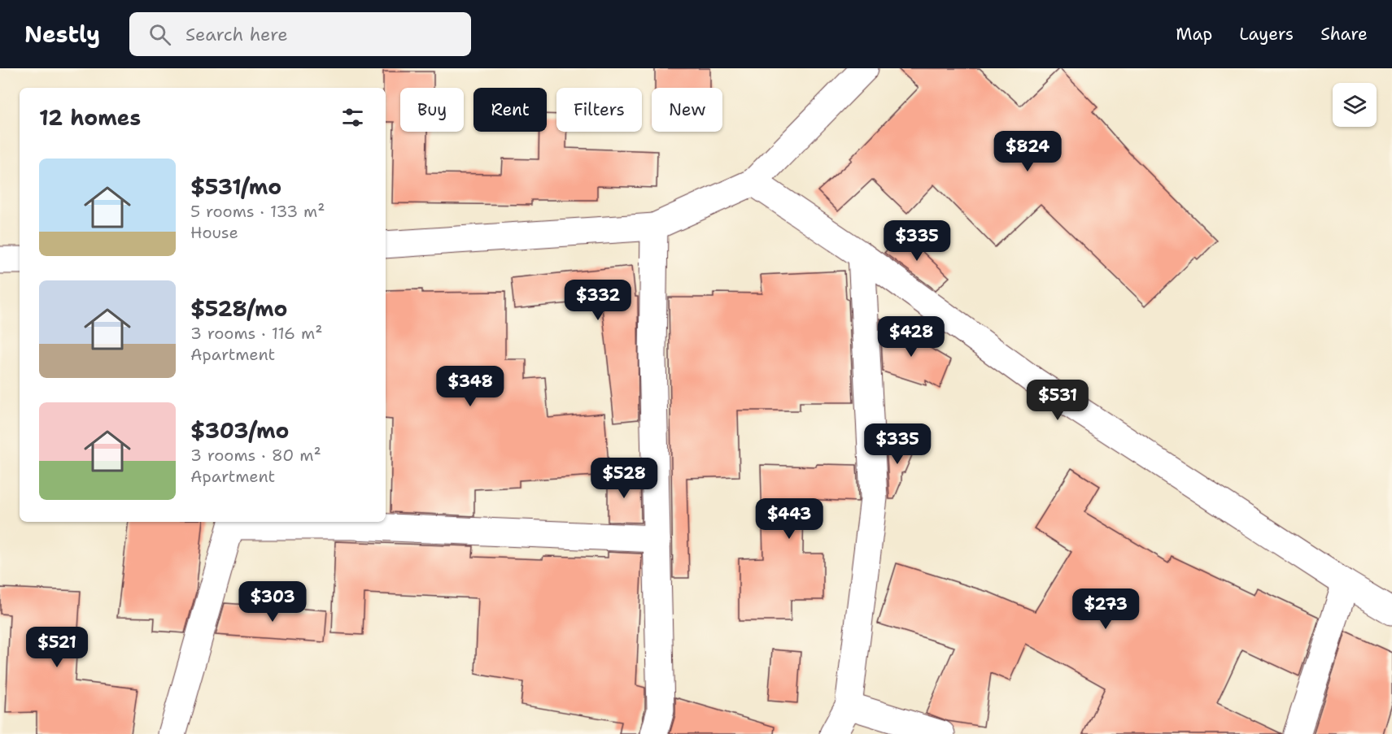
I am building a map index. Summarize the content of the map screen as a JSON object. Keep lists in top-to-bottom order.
{
  "page": {
    "header": "Nestly",
    "search": "Search here",
    "nav": ["Map", "Layers", "Share"],
    "chip": [
      "Buy",
      "Rent",
      "Filters",
      "New"
    ],
    "heading": "12 homes",
    "price": [
      "$824",
      "$335",
      "$332",
      "$428",
      "$348",
      "$531",
      "$335",
      "$528",
      "$443",
      "$303",
      "$273",
      "$521"
    ],
    "list": [
      {
        "name": "$531/mo",
        "note": "5 rooms · 133 m² · House"
      },
      {
        "name": "$528/mo",
        "note": "3 rooms · 116 m² · Apartment"
      },
      {
        "name": "$303/mo",
        "note": "3 rooms · 80 m² · Apartment"
      }
    ]
  }
}
